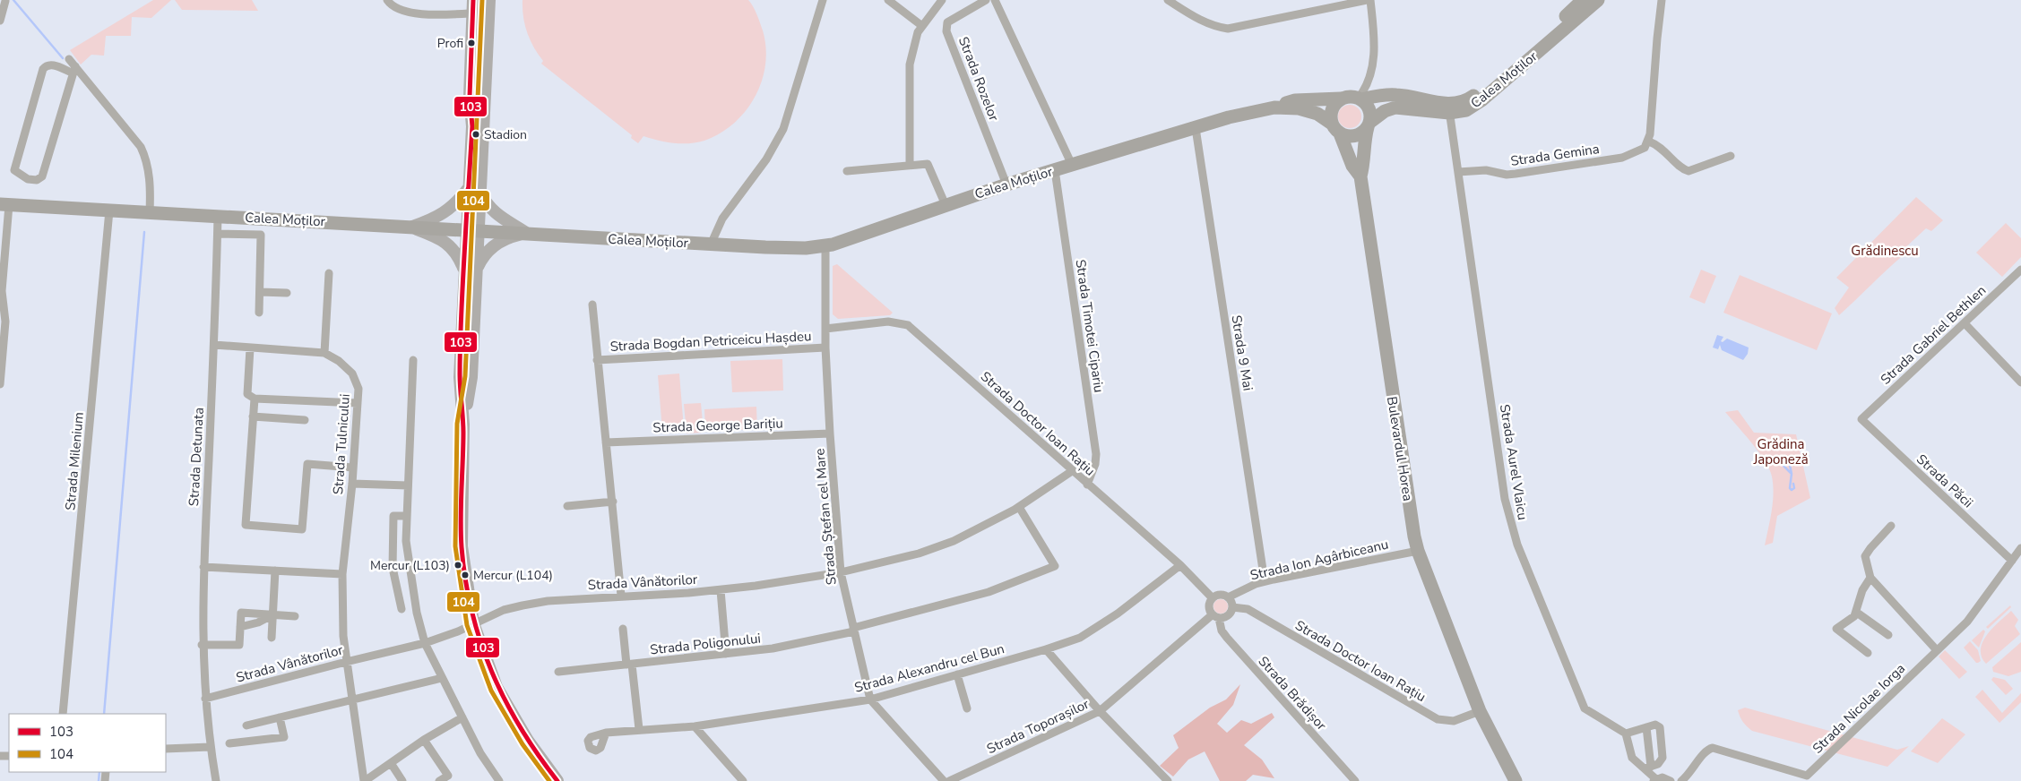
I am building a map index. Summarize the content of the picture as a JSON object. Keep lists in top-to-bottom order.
{
  "streets": {
    "main road": ["Calea Moților", "Bulevardul Horea"],
    "street": [
      "Strada Rozelor",
      "Strada Gemina",
      "Strada Timotei Cipariu",
      "Strada Gabriel Bethlen",
      "Strada Bogdan Petriceicu Hașdeu",
      "Strada 9 Mai",
      "Strada Doctor Ioan Rațiu",
      "Strada George Barițiu",
      "Strada Tulnicului",
      "Strada Detunata",
      "Strada Milenium",
      "Strada Aurel Vlaicu",
      "Strada Păcii",
      "Strada Ștefan cel Mare",
      "Strada Ion Agârbiceanu",
      "Strada Vânătorilor",
      "Strada Poligonului",
      "Strada Alexandru cel Bun",
      "Strada Brădișor",
      "Strada Nicolae Iorga",
      "Strada Toporașilor"
    ]
  },
  "crossings": [
    ["Strada Rozelor", "Calea Moților"],
    ["Calea Moților", "Strada Timotei Cipariu"],
    ["Calea Moților", "Strada 9 Mai"],
    ["Calea Moților", "Strada Detunata"],
    ["Calea Moților", "Strada Milenium"],
    ["Calea Moților", "Strada Aurel Vlaicu"],
    ["Calea Moților", "Strada Ștefan cel Mare"],
    ["Strada Gemina", "Strada Aurel Vlaicu"],
    ["Strada Timotei Cipariu", "Strada Doctor Ioan Rațiu"],
    ["Strada Gabriel Bethlen", "Strada Păcii"],
    ["Strada Bogdan Petriceicu Hașdeu", "Strada George Barițiu"],
    ["Strada Bogdan Petriceicu Hașdeu", "Strada Ștefan cel Mare"],
    ["Strada Bogdan Petriceicu Hașdeu", "Strada Vânătorilor"],
    ["Strada 9 Mai", "Strada Ion Agârbiceanu"],
    ["Strada Doctor Ioan Rațiu", "Bulevardul Horea"],
    ["Strada Doctor Ioan Rațiu", "Strada Ștefan cel Mare"],
    ["Strada Doctor Ioan Rațiu", "Strada Ion Agârbiceanu"],
    ["Strada Doctor Ioan Rațiu", "Strada Vânătorilor"],
    ["Strada Doctor Ioan Rațiu", "Strada Alexandru cel Bun"],
    ["Strada Doctor Ioan Rațiu", "Strada Brădișor"],
    ["Strada Doctor Ioan Rațiu", "Strada Toporașilor"],
    ["Strada George Barițiu", "Strada Ștefan cel Mare"],
    ["Strada Tulnicului", "Strada Detunata"],
    ["Strada Tulnicului", "Strada Vânătorilor"],
    ["Bulevardul Horea", "Strada Ion Agârbiceanu"],
    ["Strada Detunata", "Strada Vânătorilor"],
    ["Strada Păcii", "Strada Nicolae Iorga"],
    ["Strada Ștefan cel Mare", "Strada Vânătorilor"],
    ["Strada Ștefan cel Mare", "Strada Poligonului"],
    ["Strada Ștefan cel Mare", "Strada Alexandru cel Bun"],
    ["Strada Ion Agârbiceanu", "Strada Brădișor"],
    ["Strada Ion Agârbiceanu", "Strada Toporașilor"],
    ["Strada Vânătorilor", "Strada Poligonului"],
    ["Strada Brădișor", "Strada Toporașilor"]
  ],
  "parks": ["Grădinescu", "Grădina Japoneză"],
  "places": [
    "Profi",
    "Stadion",
    "Mercur (L103)",
    "Mercur (L104)"
  ],
  "lines": ["transit line 103", "transit line 104"],
  "legend": ["103", "104"]
}
